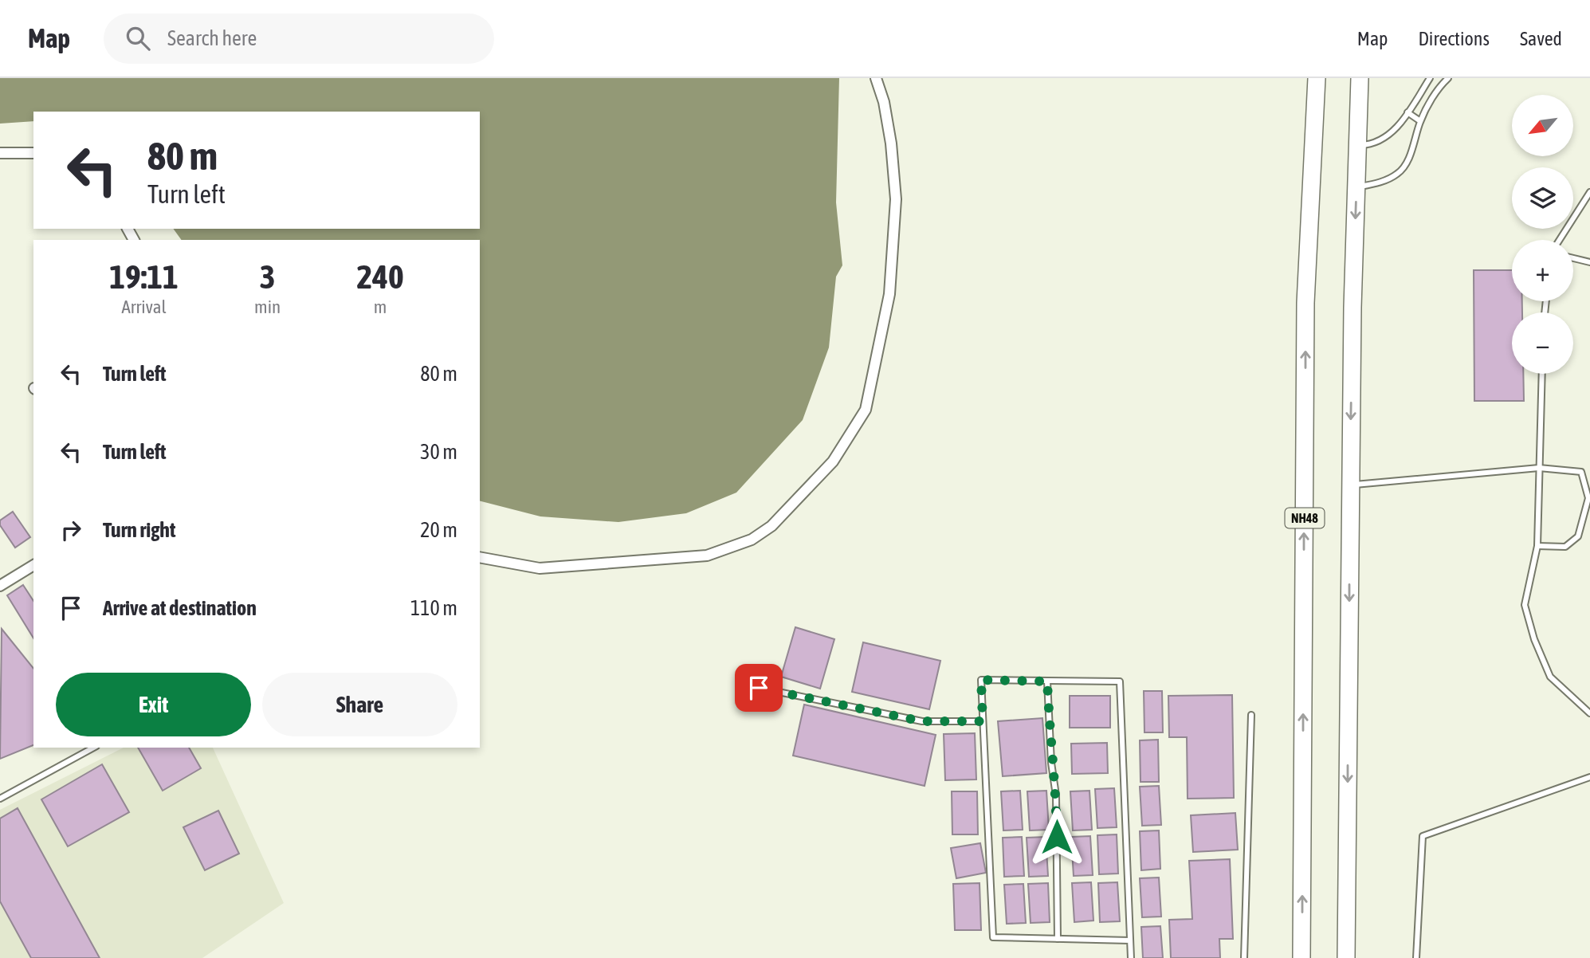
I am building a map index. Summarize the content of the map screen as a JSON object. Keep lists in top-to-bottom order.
{
  "streets": {
    "highway": ["NH48"]
  },
  "north": "bottom left",
  "page": {
    "header": "Map",
    "search": "Search here",
    "nav": ["Map", "Directions", "Saved"],
    "map_buttons": ["+", "−"],
    "turn": ["80 m", "Turn left"],
    "eta": [
      "19:11",
      "Arrival",
      "3",
      "min",
      "240",
      "m"
    ],
    "list": [
      {
        "name": "Turn left",
        "value": "80 m"
      },
      {
        "name": "Turn left",
        "value": "30 m"
      },
      {
        "name": "Turn right",
        "value": "20 m"
      },
      {
        "name": "Arrive at destination",
        "value": "110 m"
      }
    ],
    "buttons": ["Exit", "Share"]
  }
}
